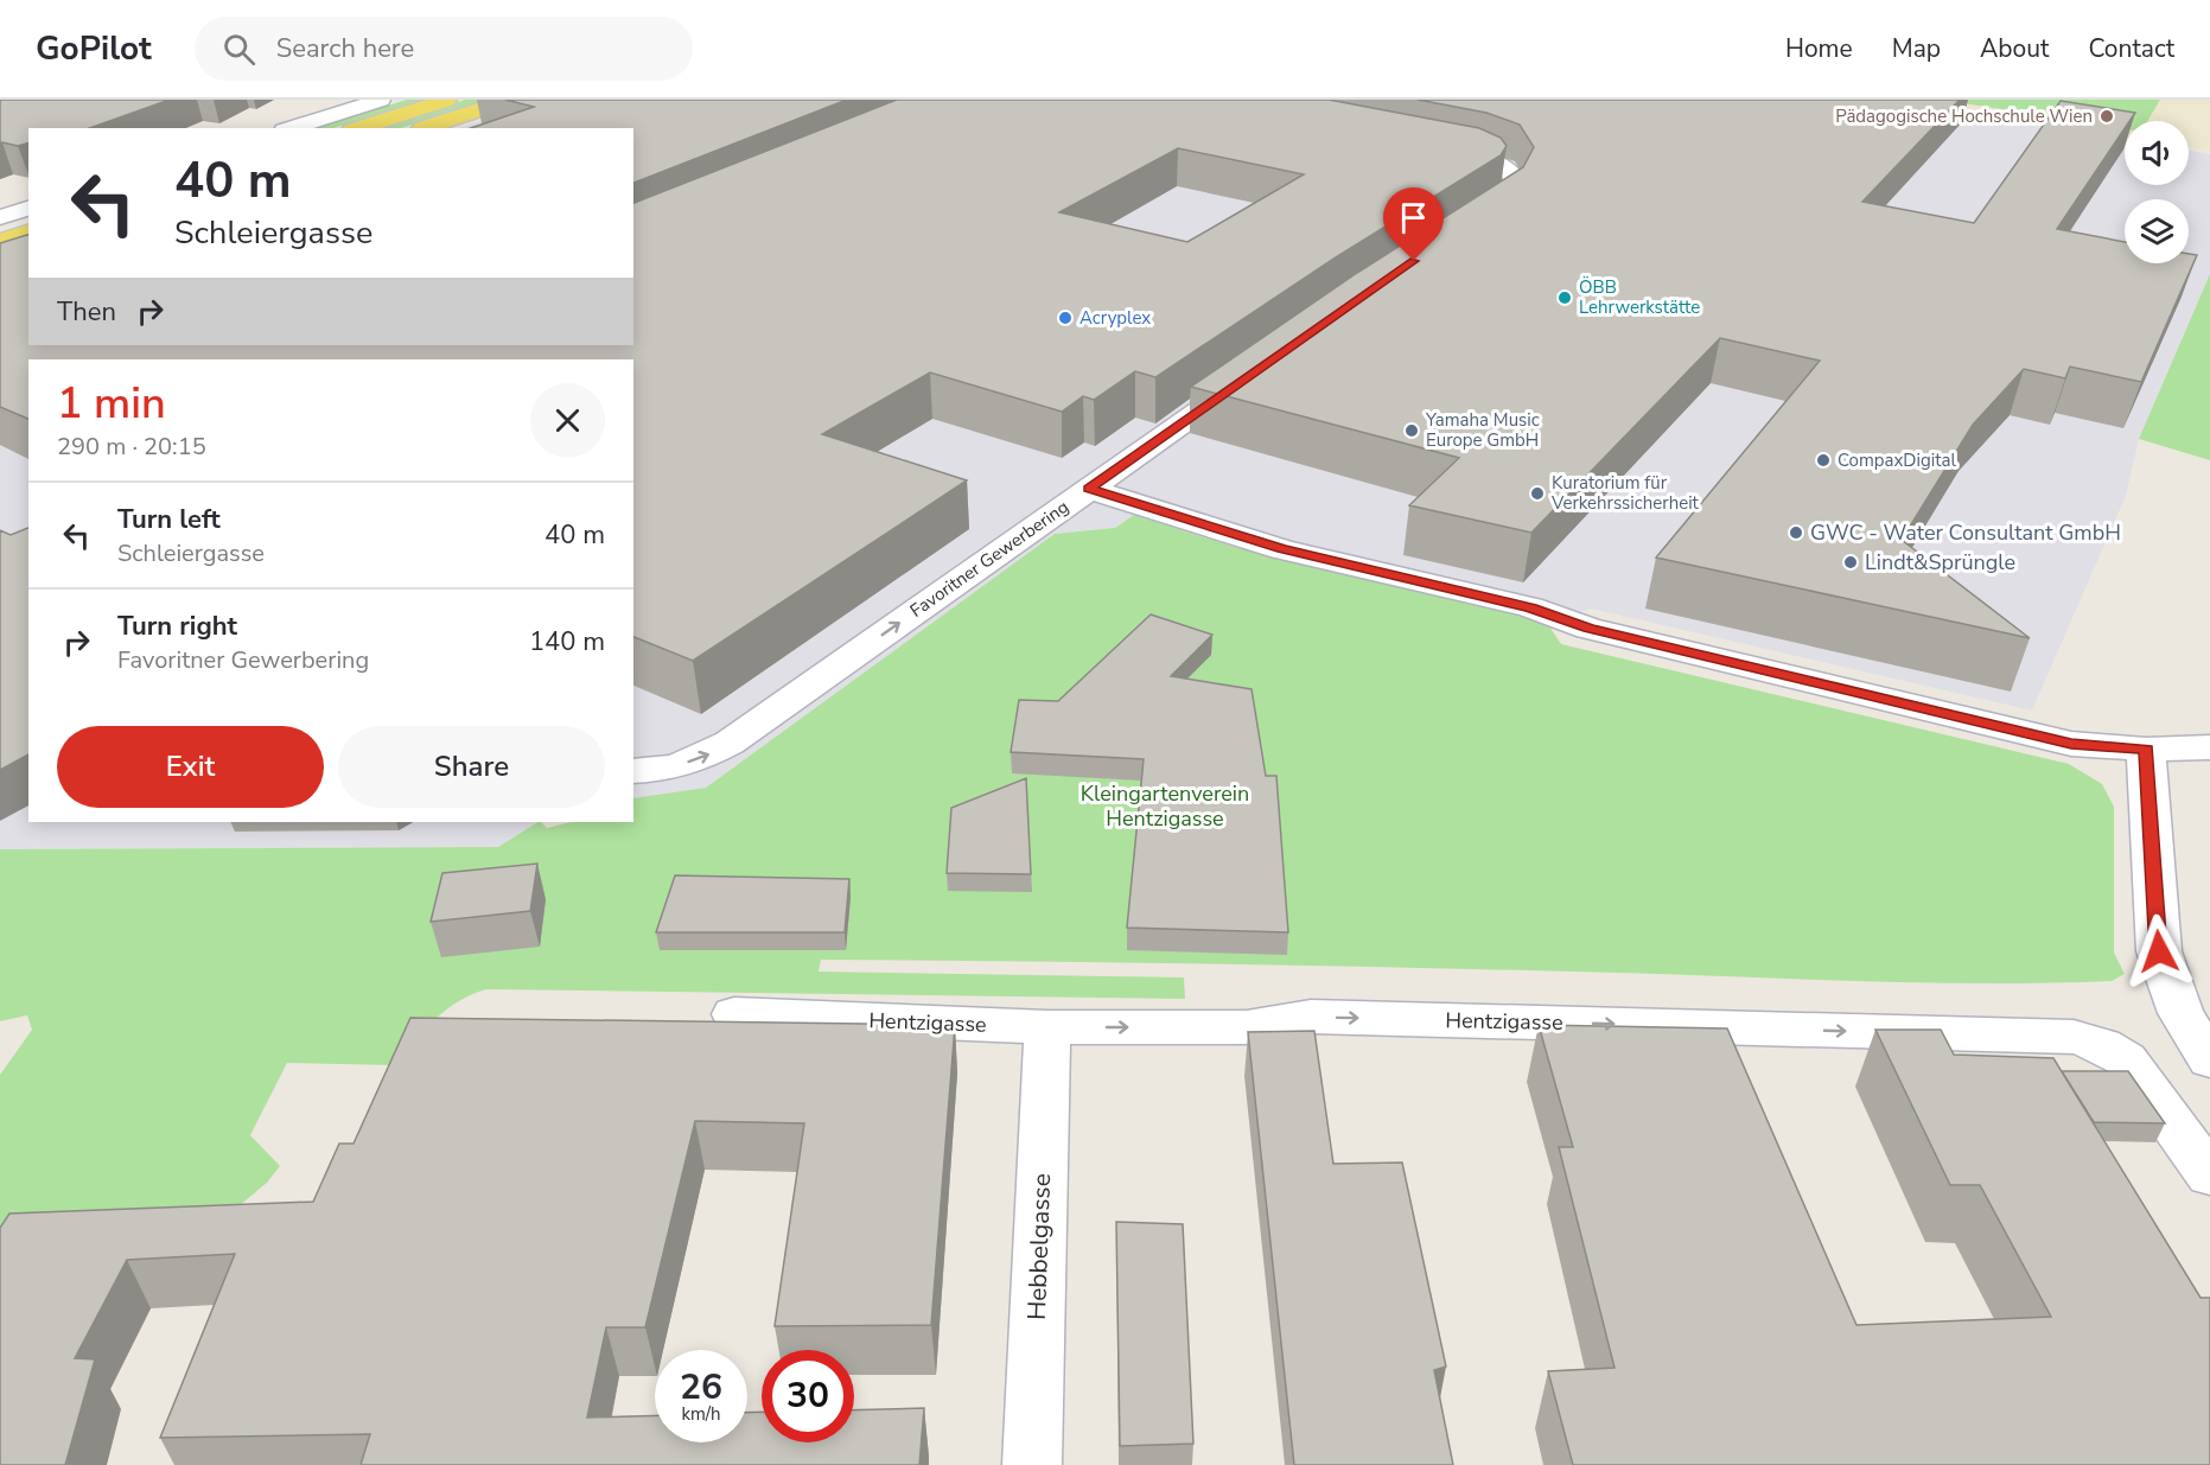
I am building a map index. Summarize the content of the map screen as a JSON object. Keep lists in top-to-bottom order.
{
  "streets": {
    "street": ["Favoritner Gewerbering", "Hentzigasse", "Hebbelgasse"]
  },
  "crossings": [
    ["Hentzigasse", "Hebbelgasse"]
  ],
  "one_way": ["Favoritner Gewerbering"],
  "parks": ["Kleingartenverein Hentzigasse"],
  "places": [
    "Pädagogische Hochschule Wien",
    "ÖBB Lehrwerkstätte",
    "Acryplex",
    "Yamaha Music Europe GmbH",
    "CompaxDigital",
    "Kuratorium für Verkehrssicherheit",
    "GWC - Water Consultant GmbH",
    "Lindt&Sprüngle"
  ],
  "page": {
    "header": "GoPilot",
    "search": "Search here",
    "nav": [
      "Home",
      "Map",
      "About",
      "Contact"
    ],
    "turn": ["40 m", "Schleiergasse"],
    "then": "Then",
    "heading": ["1 min", "290 m · 20:15"],
    "list": [
      {
        "name": "Turn left",
        "note": "Schleiergasse",
        "value": "40 m"
      },
      {
        "name": "Turn right",
        "note": "Favoritner Gewerbering",
        "value": "140 m"
      }
    ],
    "buttons": ["Exit", "Share"],
    "speed": "26 km/h",
    "limit": "30"
  }
}
